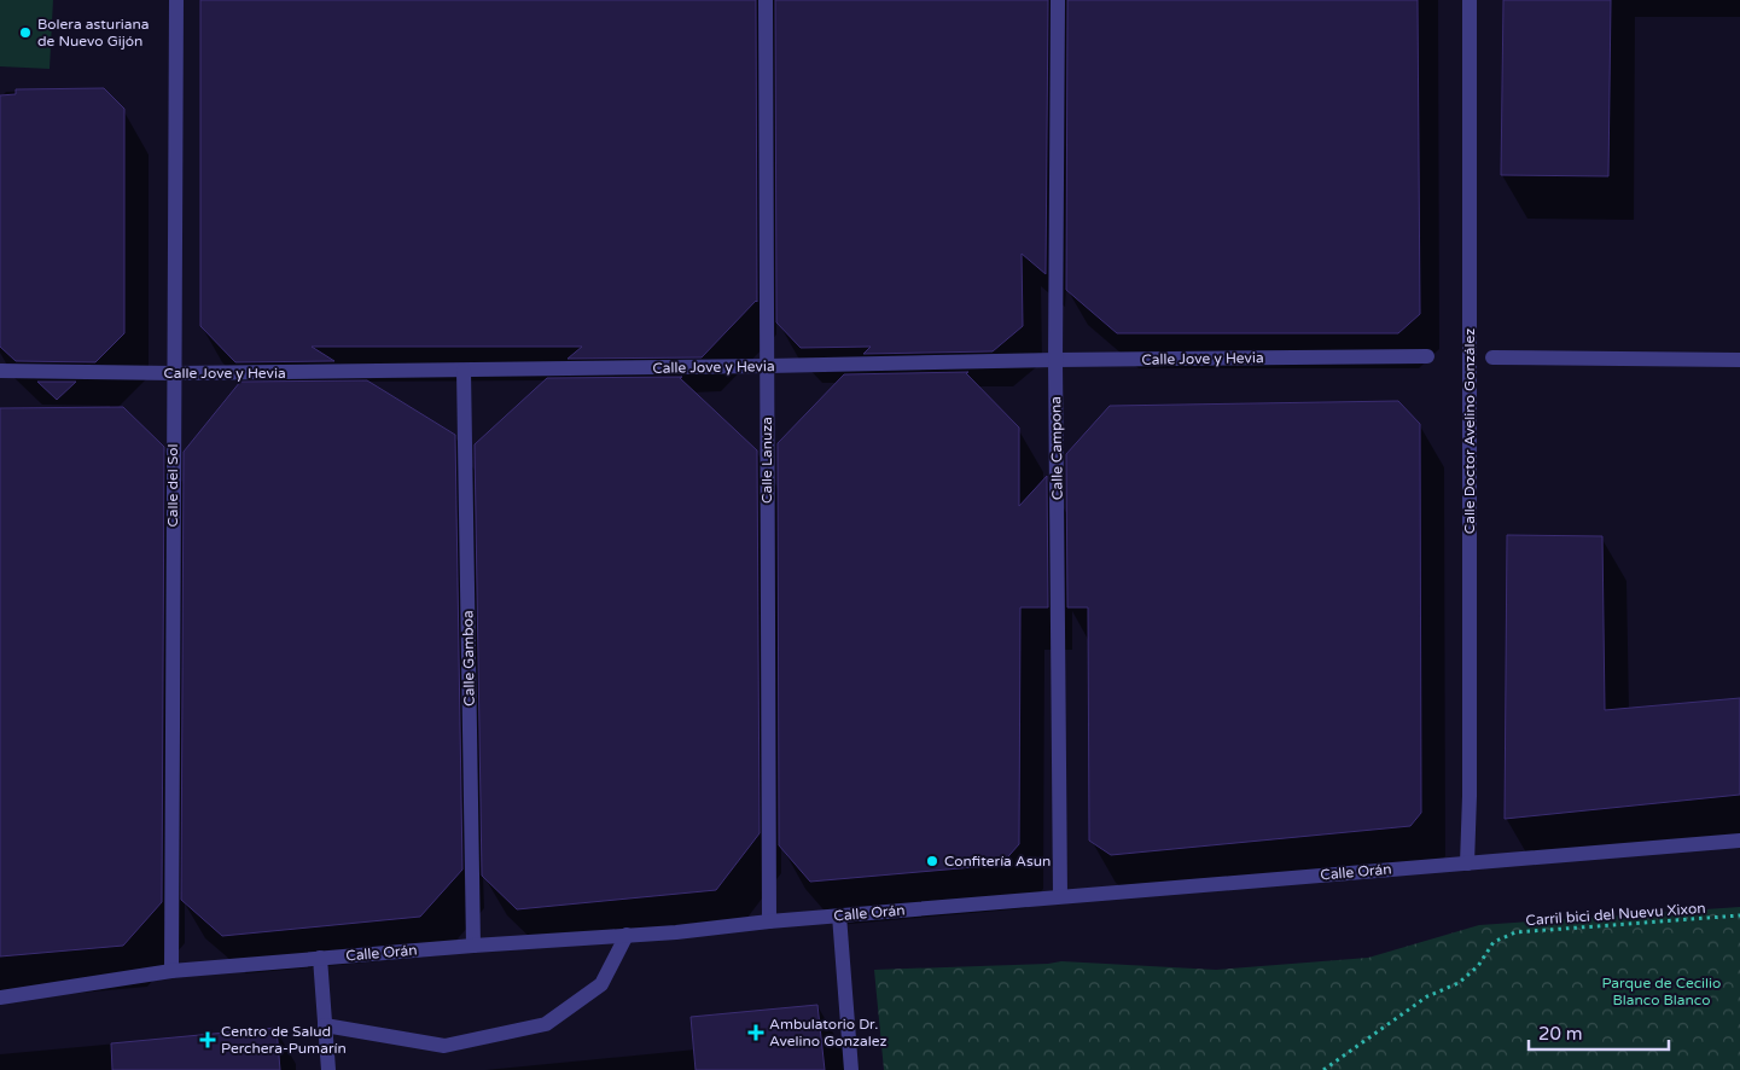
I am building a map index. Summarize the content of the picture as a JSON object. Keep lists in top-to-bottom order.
{
  "streets": {
    "street": [
      "Calle Jove y Hevia",
      "Calle Doctor Avelino González",
      "Calle Campona",
      "Calle Lanuza",
      "Calle del Sol",
      "Calle Gamboa",
      "Calle Orán"
    ],
    "path": ["Carril bici del Nuevu Xixon"]
  },
  "crossings": [
    ["Calle Jove y Hevia", "Calle Campona"],
    ["Calle Jove y Hevia", "Calle Lanuza"],
    ["Calle Jove y Hevia", "Calle del Sol"],
    ["Calle Jove y Hevia", "Calle Gamboa"],
    ["Calle Doctor Avelino González", "Calle Orán"],
    ["Calle Campona", "Calle Orán"],
    ["Calle Lanuza", "Calle Orán"],
    ["Calle del Sol", "Calle Orán"],
    ["Calle Gamboa", "Calle Orán"]
  ],
  "parks": ["Parque de Cecilio Blanco Blanco"],
  "places": {
    "other": ["Bolera asturiana de Nuevo Gijón", "Confitería Asun"],
    "health": ["Ambulatorio Dr. Avelino Gonzalez", "Centro de Salud Perchera-Pumarín"]
  },
  "scale_bar": "20 m"
}
